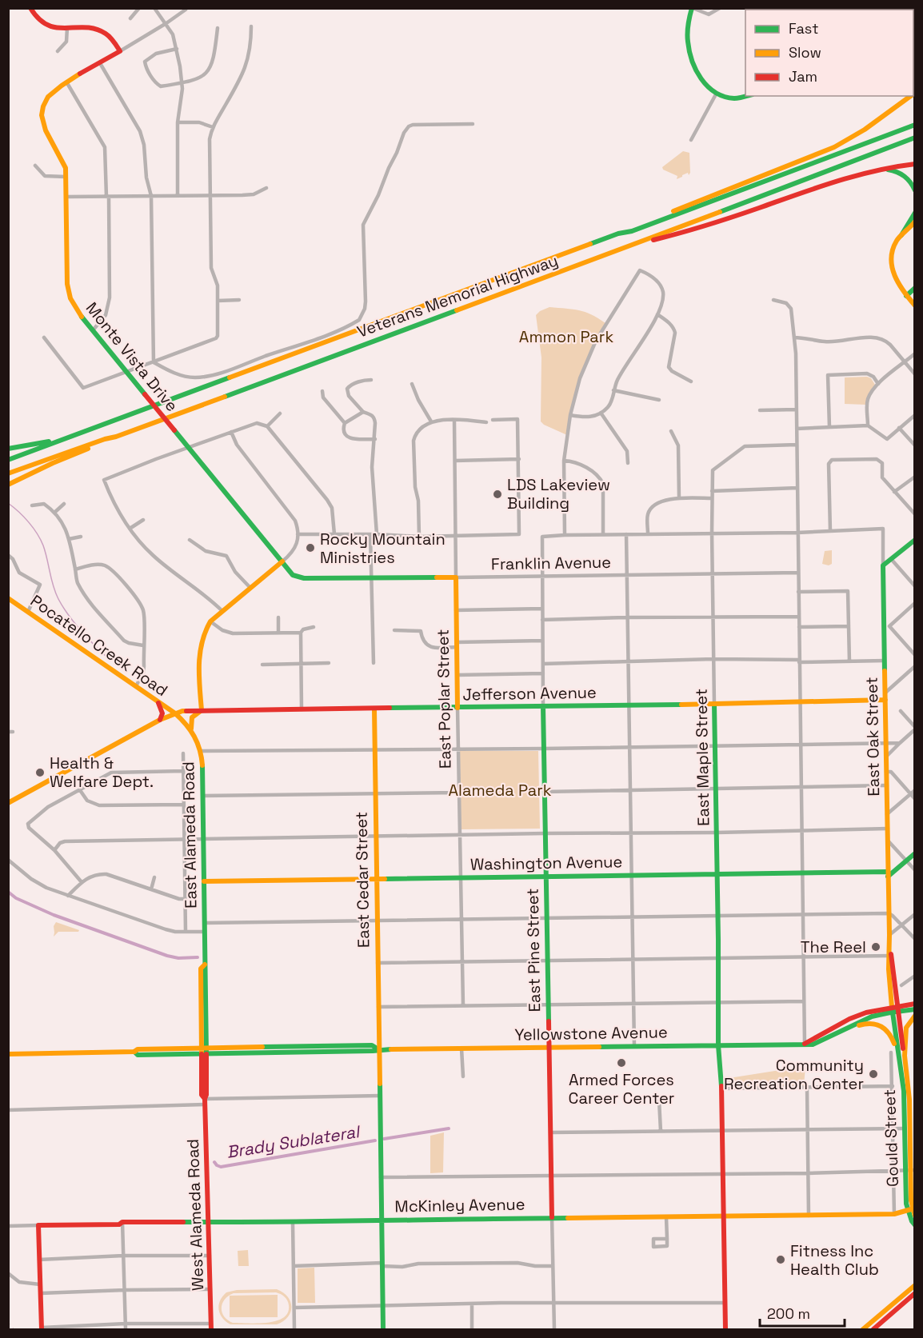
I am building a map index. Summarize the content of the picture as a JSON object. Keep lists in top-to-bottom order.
{
  "streets": {
    "main road": [
      "Veterans Memorial Highway",
      "Monte Vista Drive",
      "Franklin Avenue",
      "Pocatello Creek Road",
      "Jefferson Avenue",
      "East Poplar Street",
      "East Oak Street",
      "East Maple Street",
      "East Alameda Road",
      "Washington Avenue",
      "East Cedar Street",
      "East Pine Street",
      "Yellowstone Avenue",
      "Gould Street",
      "McKinley Avenue",
      "West Alameda Road"
    ]
  },
  "crossings": [
    ["Monte Vista Drive", "Franklin Avenue"],
    ["Franklin Avenue", "East Poplar Street"],
    ["Franklin Avenue", "East Maple Street"],
    ["Franklin Avenue", "East Pine Street"],
    ["Pocatello Creek Road", "Jefferson Avenue"],
    ["Pocatello Creek Road", "East Alameda Road"],
    ["Jefferson Avenue", "East Poplar Street"],
    ["Jefferson Avenue", "East Oak Street"],
    ["Jefferson Avenue", "East Maple Street"],
    ["Jefferson Avenue", "East Alameda Road"],
    ["Jefferson Avenue", "East Cedar Street"],
    ["Jefferson Avenue", "East Pine Street"],
    ["East Poplar Street", "Washington Avenue"],
    ["East Oak Street", "Washington Avenue"],
    ["East Oak Street", "Yellowstone Avenue"],
    ["East Oak Street", "Gould Street"],
    ["East Maple Street", "Washington Avenue"],
    ["East Maple Street", "Yellowstone Avenue"],
    ["East Maple Street", "McKinley Avenue"],
    ["East Alameda Road", "Washington Avenue"],
    ["East Alameda Road", "Yellowstone Avenue"],
    ["East Alameda Road", "West Alameda Road"],
    ["Washington Avenue", "East Cedar Street"],
    ["Washington Avenue", "East Pine Street"],
    ["East Cedar Street", "Yellowstone Avenue"],
    ["East Cedar Street", "McKinley Avenue"],
    ["East Pine Street", "Yellowstone Avenue"],
    ["East Pine Street", "McKinley Avenue"],
    ["Yellowstone Avenue", "Gould Street"],
    ["Yellowstone Avenue", "West Alameda Road"],
    ["Gould Street", "McKinley Avenue"],
    ["McKinley Avenue", "West Alameda Road"]
  ],
  "water": ["Brady Sublateral"],
  "parks": ["Ammon Park", "Alameda Park"],
  "places": [
    "LDS Lakeview Building",
    "Rocky Mountain Ministries",
    "Health & Welfare Dept.",
    "The Reel",
    "Armed Forces Career Center",
    "Community Recreation Center",
    "Fitness Inc Health Club"
  ],
  "legend": ["Fast", "Slow", "Jam"],
  "scale_bar": "200 m"
}
